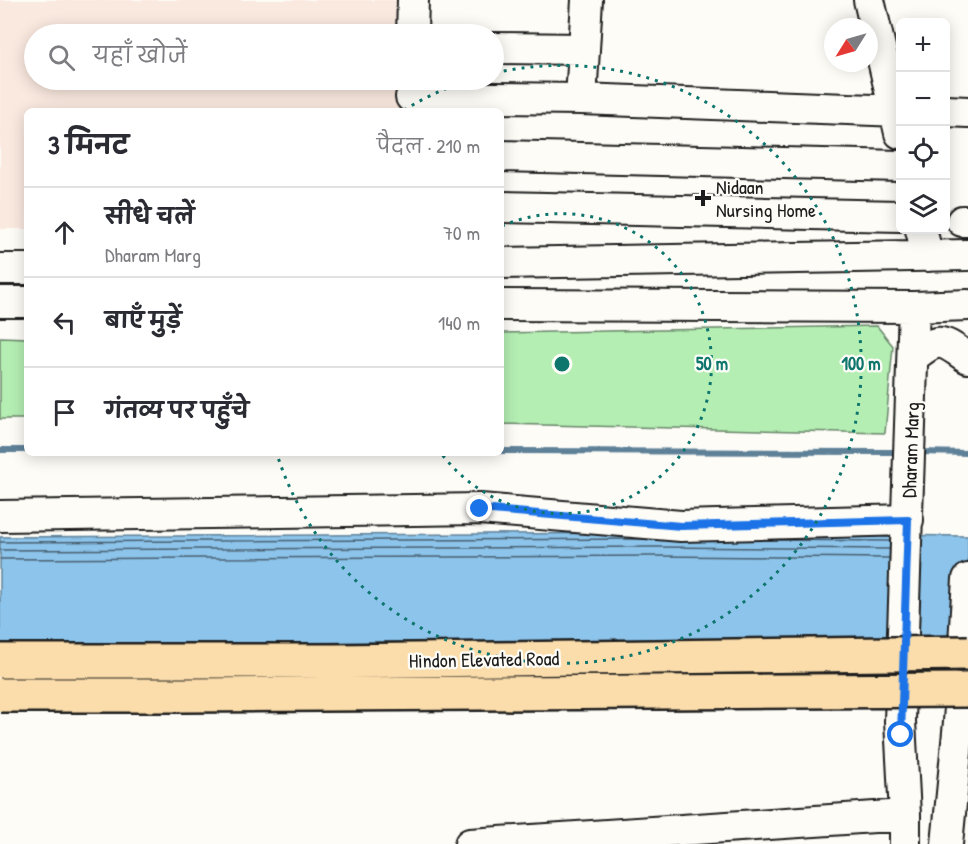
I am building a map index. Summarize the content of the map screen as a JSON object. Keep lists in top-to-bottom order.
{
  "streets": {
    "highway": ["Hindon Elevated Road"],
    "street": ["Dharam Marg"]
  },
  "places": {
    "health": ["Nidaan Nursing Home"]
  },
  "north": "bottom left",
  "page": {
    "map_buttons": ["+", "−"],
    "search": "यहाँ खोजें",
    "heading": ["3 मिनट", "पैदल · 210 m"],
    "list": [
      ["सीधे चलें", "Dharam Marg", "70 m"],
      ["बाएँ मुड़ें", "140 m"],
      "गंतव्य पर पहुँचे"
    ]
  },
  "rings": ["50 m", "100 m"]
}
